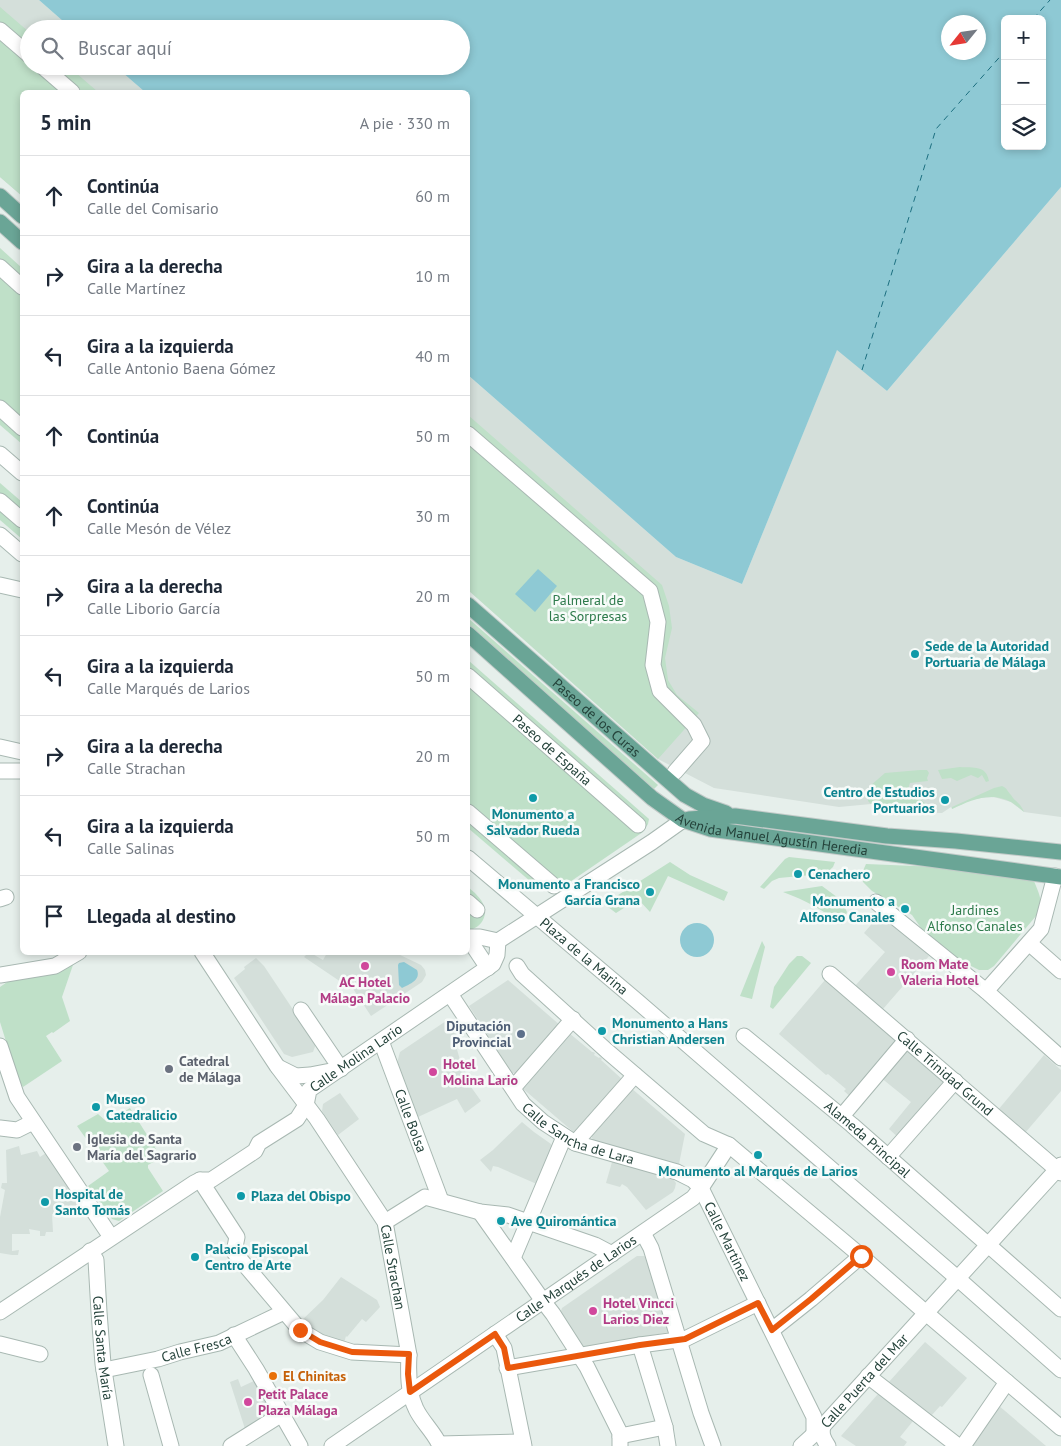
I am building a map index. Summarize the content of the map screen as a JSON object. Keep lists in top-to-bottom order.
{
  "streets": {
    "main road": ["Paseo de los Curas", "Avenida Manuel Agustín Heredia"],
    "street": [
      "Paseo de España",
      "Plaza de la Marina",
      "Calle Molina Lario",
      "Calle Trinidad Grund",
      "Calle Bolsa",
      "Calle Sancha de Lara",
      "Alameda Principal",
      "Calle Martínez",
      "Calle Strachan",
      "Calle Marqués de Larios",
      "Calle Fresca",
      "Calle Santa María",
      "Calle Puerta del Mar"
    ]
  },
  "crossings": [
    ["Paseo de los Curas", "Avenida Manuel Agustín Heredia"],
    ["Paseo de los Curas", "Plaza de la Marina"],
    ["Avenida Manuel Agustín Heredia", "Plaza de la Marina"],
    ["Calle Molina Lario", "Calle Bolsa"],
    ["Calle Molina Lario", "Calle Sancha de Lara"],
    ["Calle Molina Lario", "Calle Strachan"],
    ["Calle Molina Lario", "Calle Santa María"],
    ["Calle Sancha de Lara", "Calle Martínez"],
    ["Calle Sancha de Lara", "Calle Marqués de Larios"],
    ["Calle Martínez", "Calle Marqués de Larios"],
    ["Calle Martínez", "Calle Puerta del Mar"],
    ["Calle Strachan", "Calle Marqués de Larios"],
    ["Calle Fresca", "Calle Santa María"]
  ],
  "parks": ["Palmeral de las Sorpresas", "Jardines Alfonso Canales"],
  "places": [
    "Sede de la Autoridad Portuaria de Málaga",
    "Monumento a Salvador Rueda",
    "Centro de Estudios Portuarios",
    "Cenachero",
    "Monumento a Francisco García Grana",
    "Monumento a Alfonso Canales",
    "AC Hotel Málaga Palacio",
    "Room Mate Valeria Hotel",
    "Monumento a Hans Christian Andersen",
    "Diputación Provincial",
    "Catedral de Málaga",
    "Hotel Molina Lario",
    "Museo Catedralicio",
    "Iglesia de Santa María del Sagrario",
    "Monumento al Marqués de Larios",
    "Plaza del Obispo",
    "Hospital de Santo Tomás",
    "Ave Quiromántica",
    "Palacio Episcopal Centro de Arte",
    "Hotel Vincci Larios Diez",
    "El Chinitas",
    "Petit Palace Plaza Málaga"
  ],
  "north": "bottom left",
  "page": {
    "map_buttons": ["+", "−"],
    "search": "Buscar aquí",
    "heading": ["5 min", "A pie · 330 m"],
    "list": [
      ["Continúa", "Calle del Comisario", "60 m"],
      ["Gira a la derecha", "Calle Martínez", "10 m"],
      ["Gira a la izquierda", "Calle Antonio Baena Gómez", "40 m"],
      ["Continúa", "50 m"],
      ["Continúa", "Calle Mesón de Vélez", "30 m"],
      ["Gira a la derecha", "Calle Liborio García", "20 m"],
      ["Gira a la izquierda", "Calle Marqués de Larios", "50 m"],
      ["Gira a la derecha", "Calle Strachan", "20 m"],
      ["Gira a la izquierda", "Calle Salinas", "50 m"],
      "Llegada al destino"
    ]
  }
}
